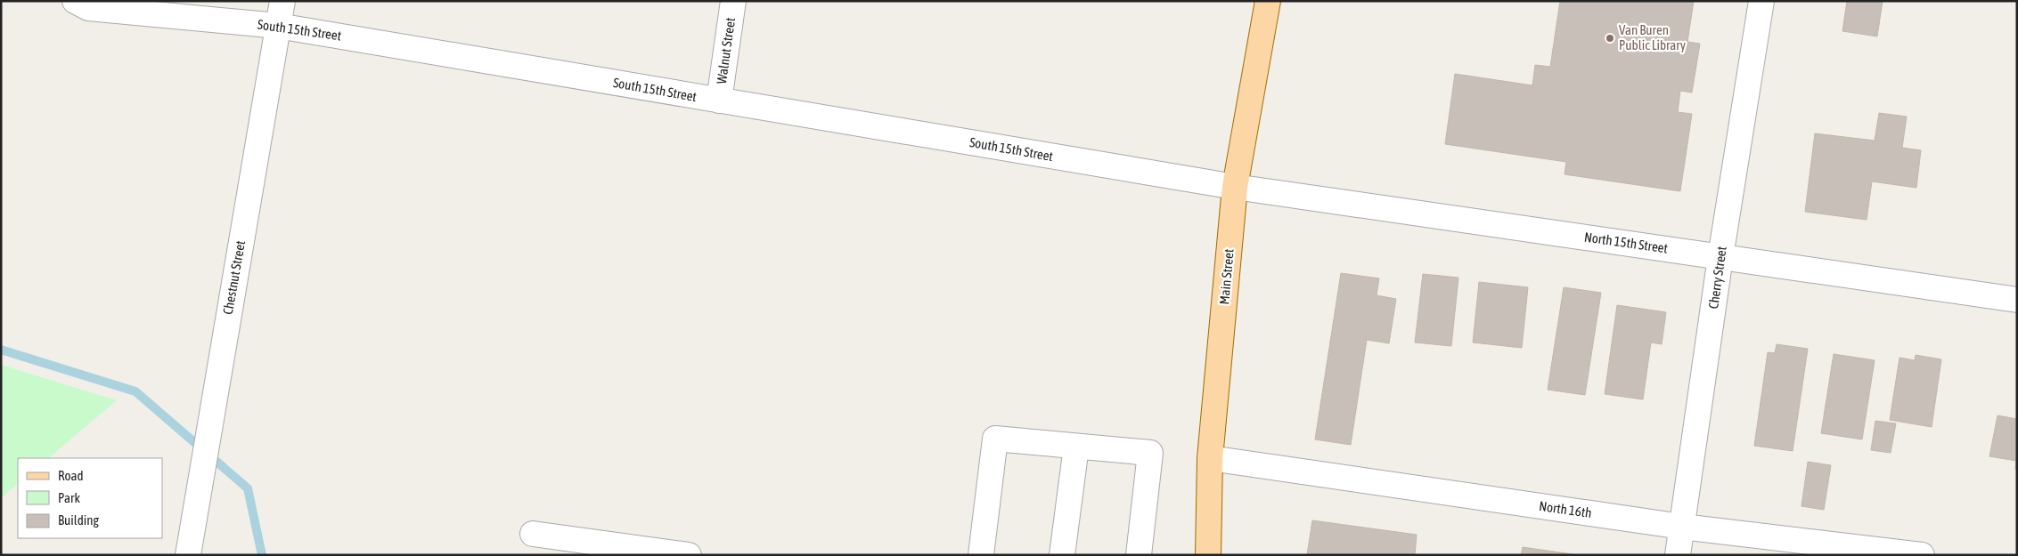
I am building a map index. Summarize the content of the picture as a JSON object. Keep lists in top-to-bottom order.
{
  "streets": {
    "main road": ["Main Street"],
    "street": [
      "South 15th Street",
      "Walnut Street",
      "North 15th Street",
      "Chestnut Street",
      "Cherry Street",
      "North 16th"
    ]
  },
  "crossings": [
    ["South 15th Street", "Walnut Street"],
    ["South 15th Street", "North 15th Street"],
    ["South 15th Street", "Main Street"],
    ["South 15th Street", "Chestnut Street"],
    ["North 15th Street", "Main Street"],
    ["North 15th Street", "Cherry Street"],
    ["Main Street", "North 16th"],
    ["Cherry Street", "North 16th"]
  ],
  "places": ["Van Buren Public Library"],
  "legend": ["Road", "Park", "Building"]
}
